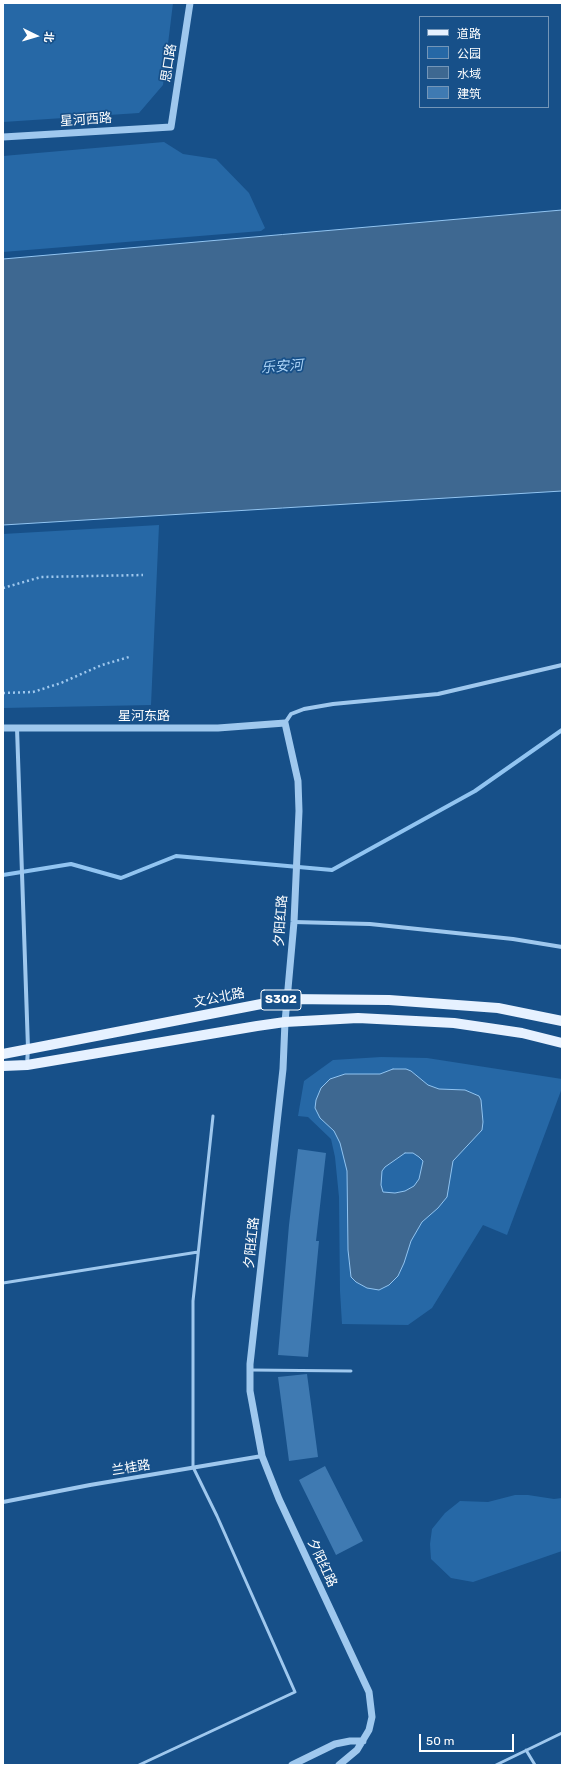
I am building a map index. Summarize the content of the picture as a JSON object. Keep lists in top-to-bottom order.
{
  "streets": {
    "main road": ["文公北路", "S302"],
    "street": [
      "思口路",
      "星河西路",
      "星河东路",
      "夕阳红路",
      "兰桂路"
    ]
  },
  "crossings": [
    ["思口路", "星河西路"],
    ["星河东路", "夕阳红路"],
    ["夕阳红路", "文公北路"],
    ["夕阳红路", "S302"],
    ["夕阳红路", "兰桂路"]
  ],
  "water": ["乐安河"],
  "legend": [
    "道路",
    "公园",
    "水域",
    "建筑"
  ],
  "scale_bar": "50 m",
  "north": "right"
}
